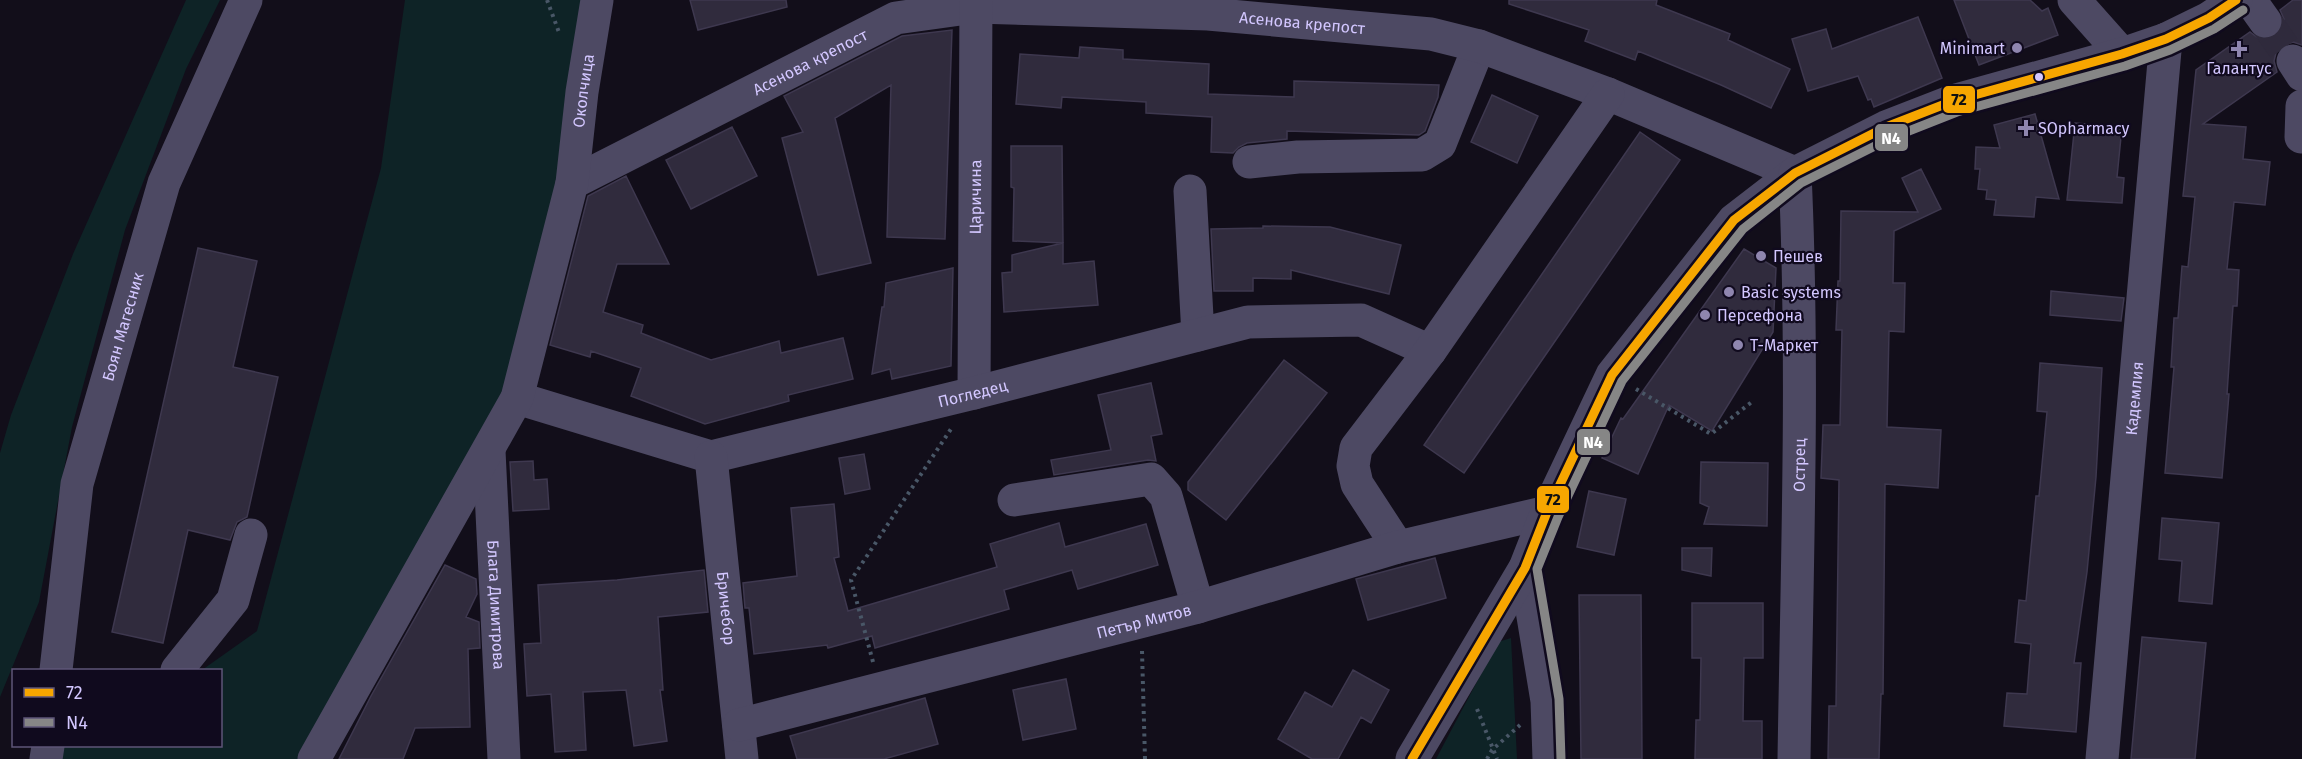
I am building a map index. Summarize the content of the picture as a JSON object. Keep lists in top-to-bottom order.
{
  "streets": {
    "street": [
      "Асенова крепост",
      "Околчица",
      "Царичина",
      "Боян Магесник",
      "Погледец",
      "Кадемлия",
      "Острец",
      "Блага Димитрова",
      "Бричебор",
      "Петър Митов"
    ]
  },
  "crossings": [
    ["Асенова крепост", "Околчица"],
    ["Асенова крепост", "Царичина"],
    ["Асенова крепост", "Острец"],
    ["Царичина", "Погледец"],
    ["Погледец", "Бричебор"],
    ["Бричебор", "Петър Митов"]
  ],
  "places": {
    "other": [
      "Minimart",
      "Пешев",
      "Basic systems",
      "Персефона",
      "Т-Маркет"
    ],
    "health": ["Галантус", "SOpharmacy"]
  },
  "lines": ["transit line 72", "transit line N4"],
  "legend": ["72", "N4"]
}
